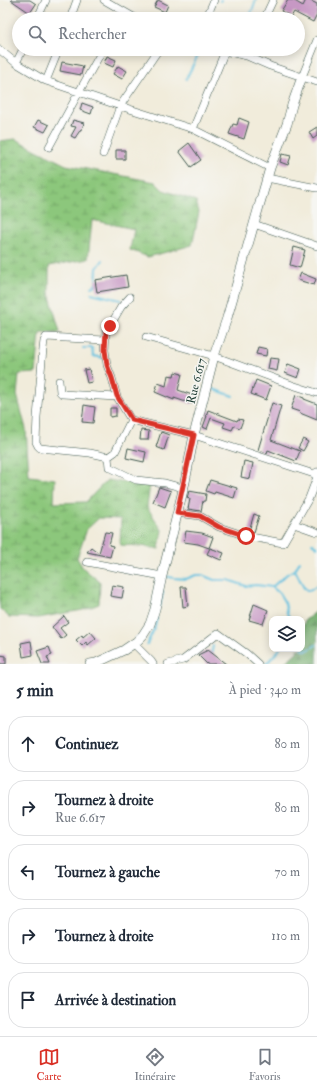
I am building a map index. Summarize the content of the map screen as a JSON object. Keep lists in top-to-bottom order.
{
  "streets": {
    "street": ["Rue 6.617"]
  },
  "page": {
    "search": "Rechercher",
    "heading": ["5 min", "À pied · 340 m"],
    "list": [
      ["Continuez", "80 m"],
      ["Tournez à droite", "Rue 6.617", "80 m"],
      ["Tournez à gauche", "70 m"],
      ["Tournez à droite", "110 m"],
      "Arrivée à destination"
    ],
    "nav": ["Carte", "Itinéraire", "Favoris"]
  }
}
